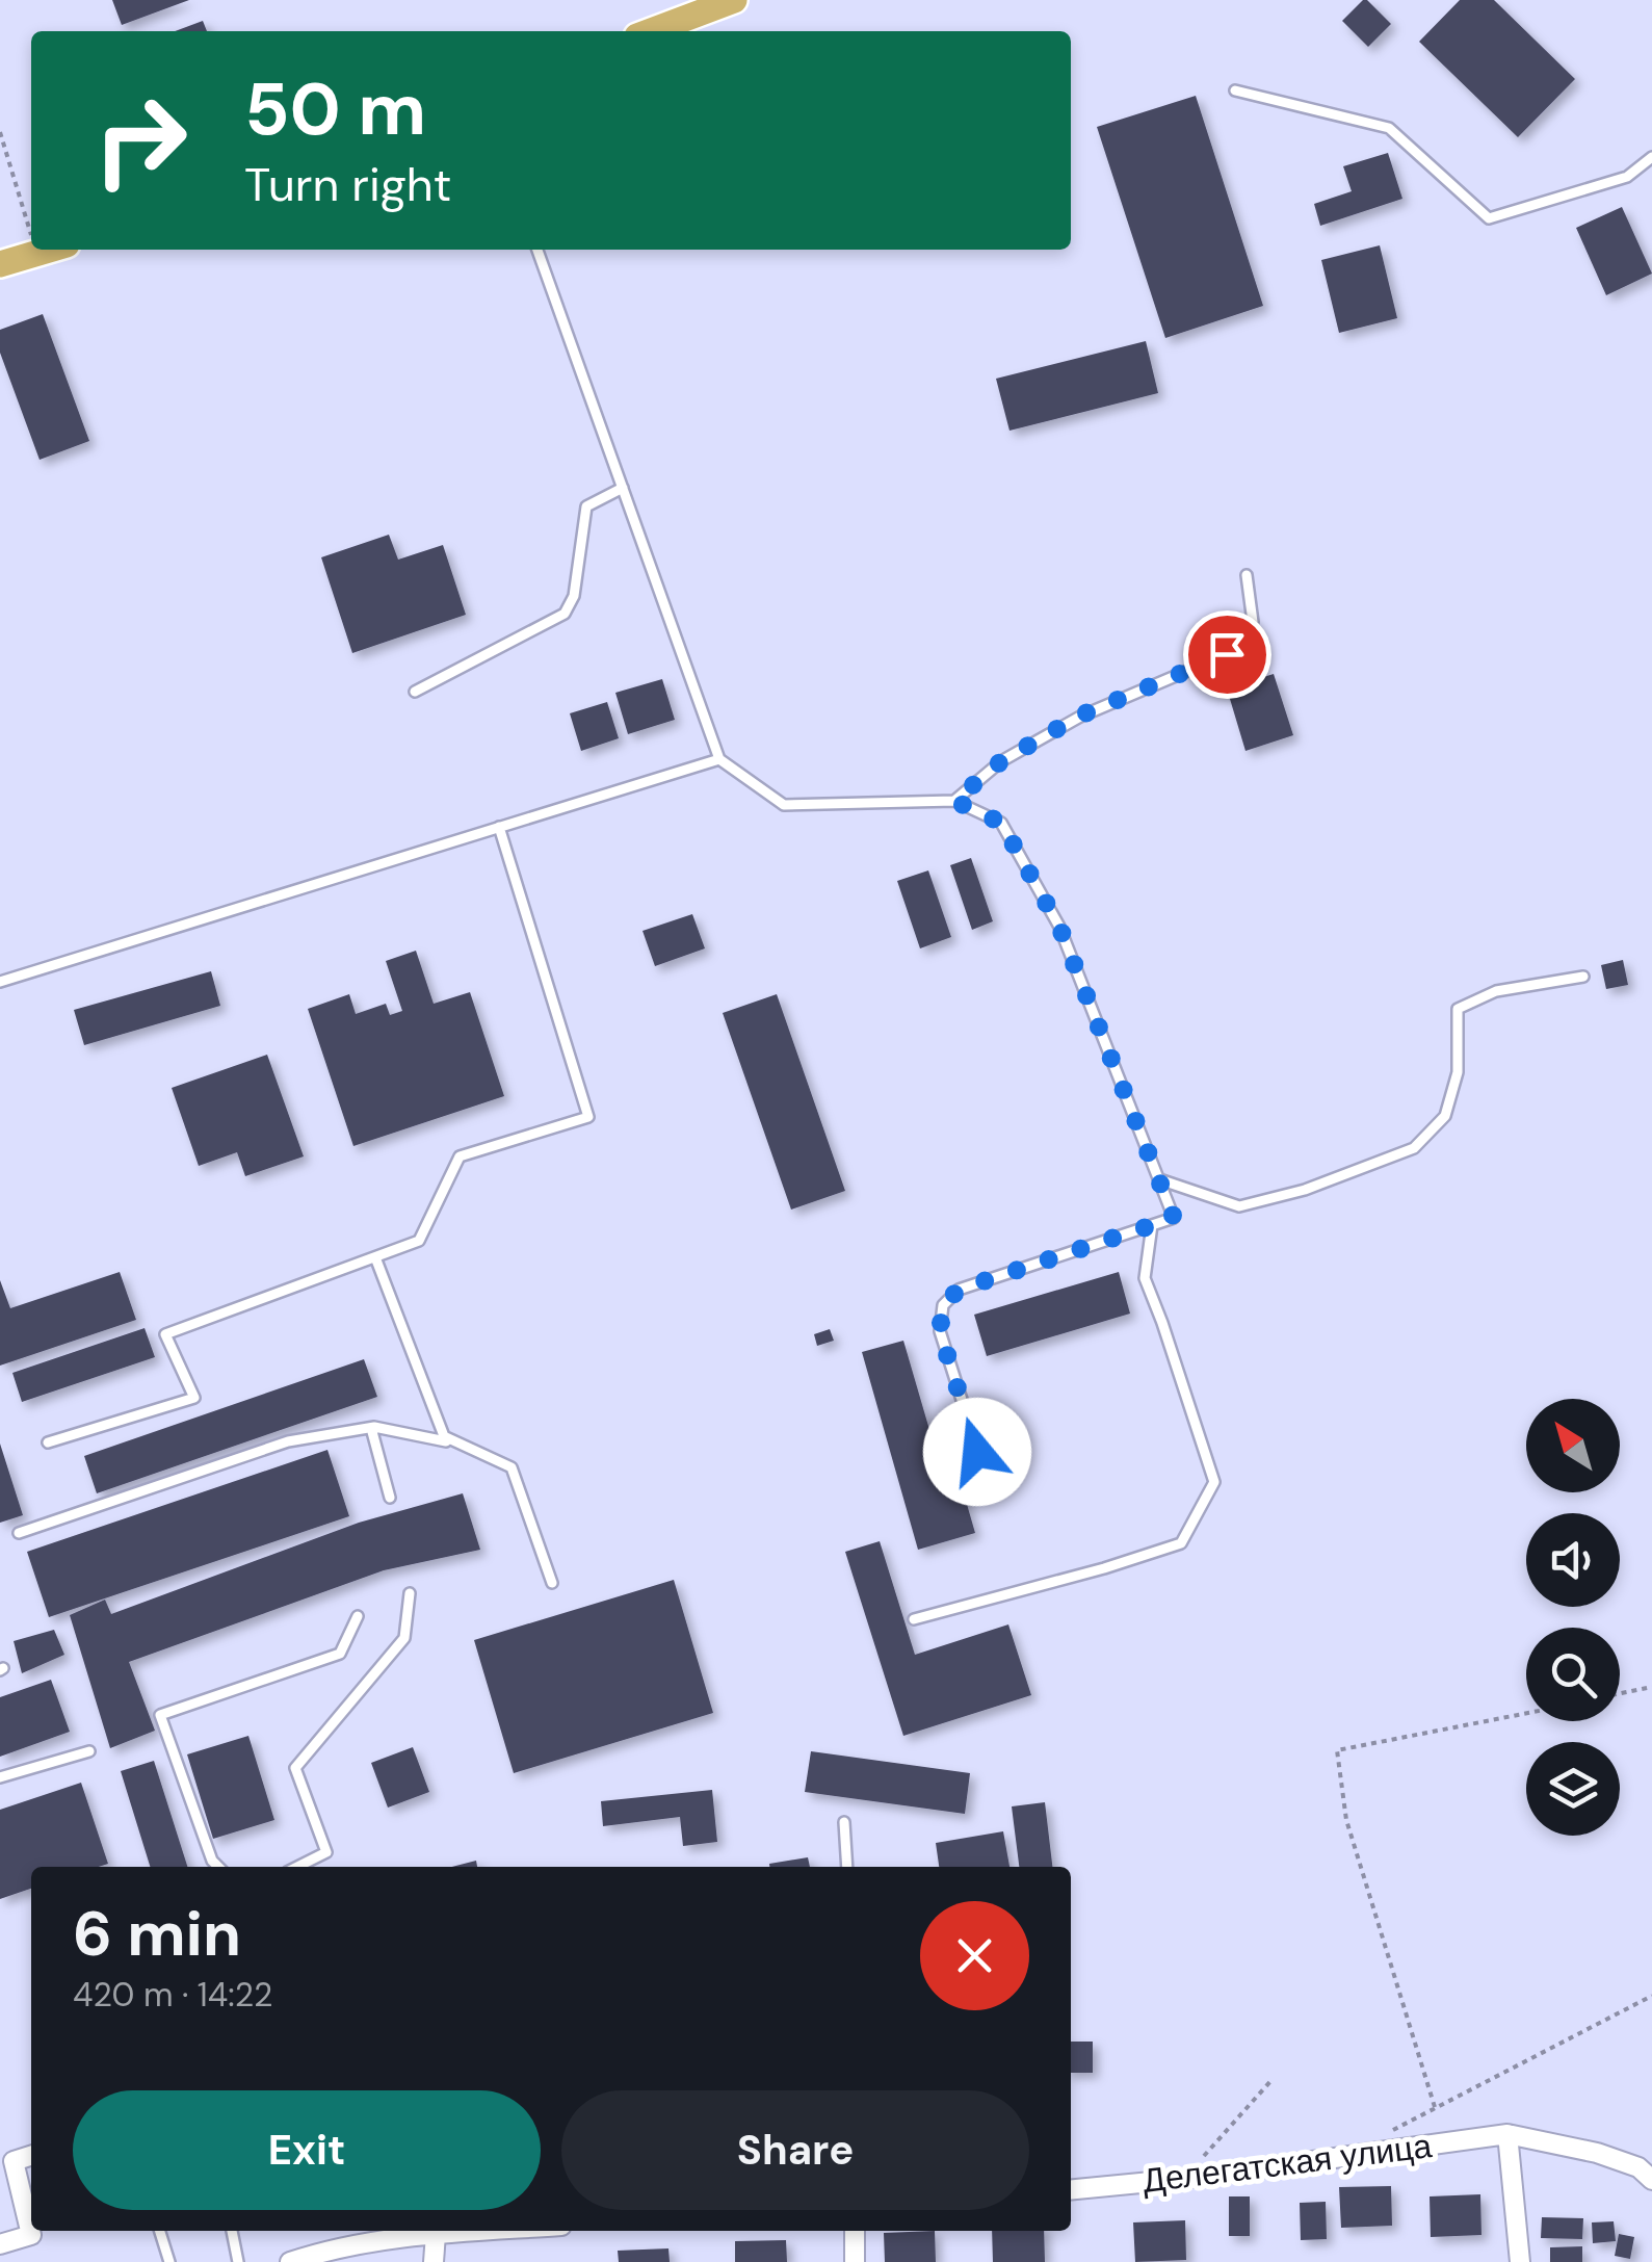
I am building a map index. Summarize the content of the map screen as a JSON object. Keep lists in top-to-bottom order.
{
  "streets": {
    "street": ["Делегатская улица"]
  },
  "north": "top left",
  "page": {
    "turn": ["50 m", "Turn right"],
    "heading": ["6 min", "420 m · 14:22"],
    "buttons": ["Exit", "Share"]
  }
}
